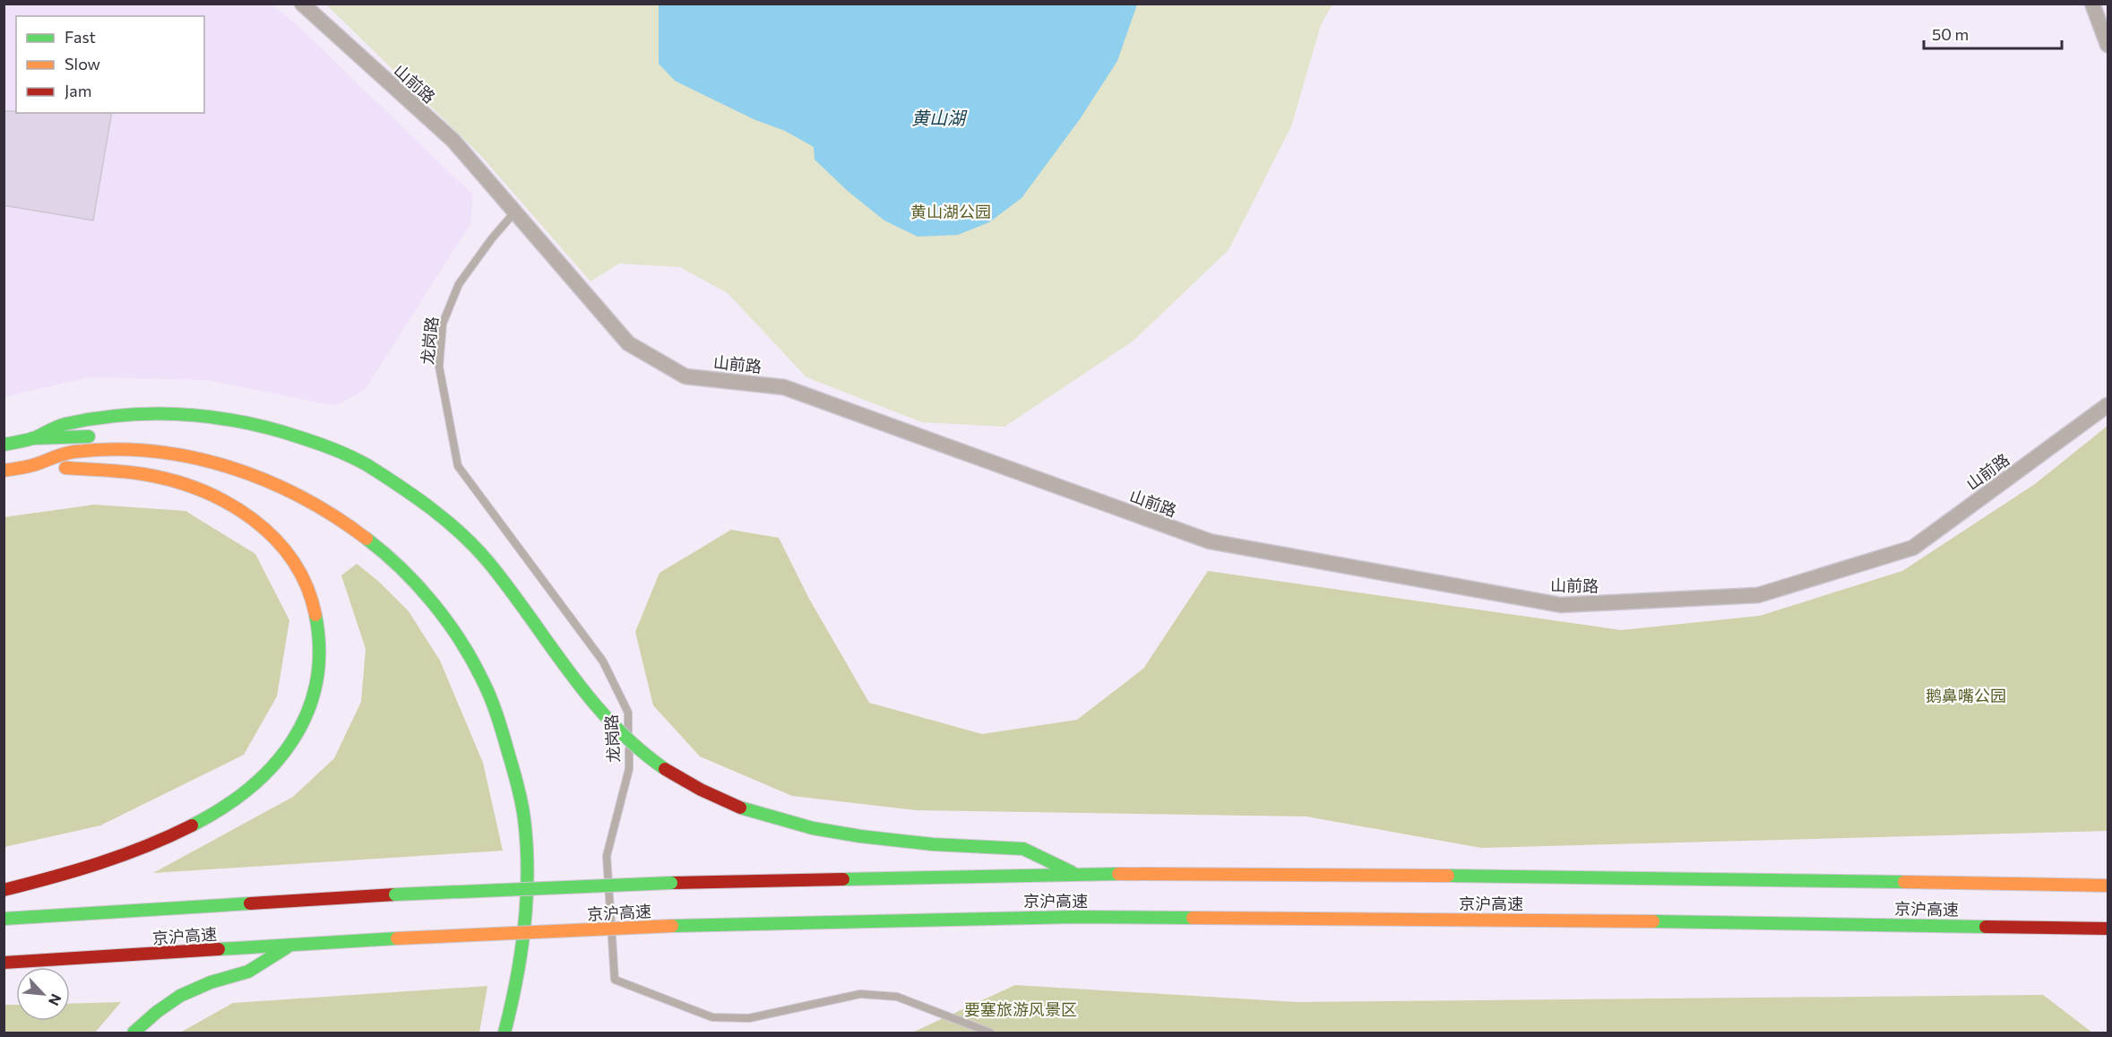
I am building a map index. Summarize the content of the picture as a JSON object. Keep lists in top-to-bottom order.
{
  "streets": {
    "highway": ["京沪高速"],
    "street": ["山前路"],
    "lane": ["龙岗路"]
  },
  "crossings": [
    ["山前路", "龙岗路"]
  ],
  "water": ["黄山湖"],
  "parks": ["黄山湖公园", "鹅鼻嘴公园", "要塞旅游风景区"],
  "legend": ["Fast", "Slow", "Jam"],
  "scale_bar": "50 m",
  "north": "bottom right"
}
